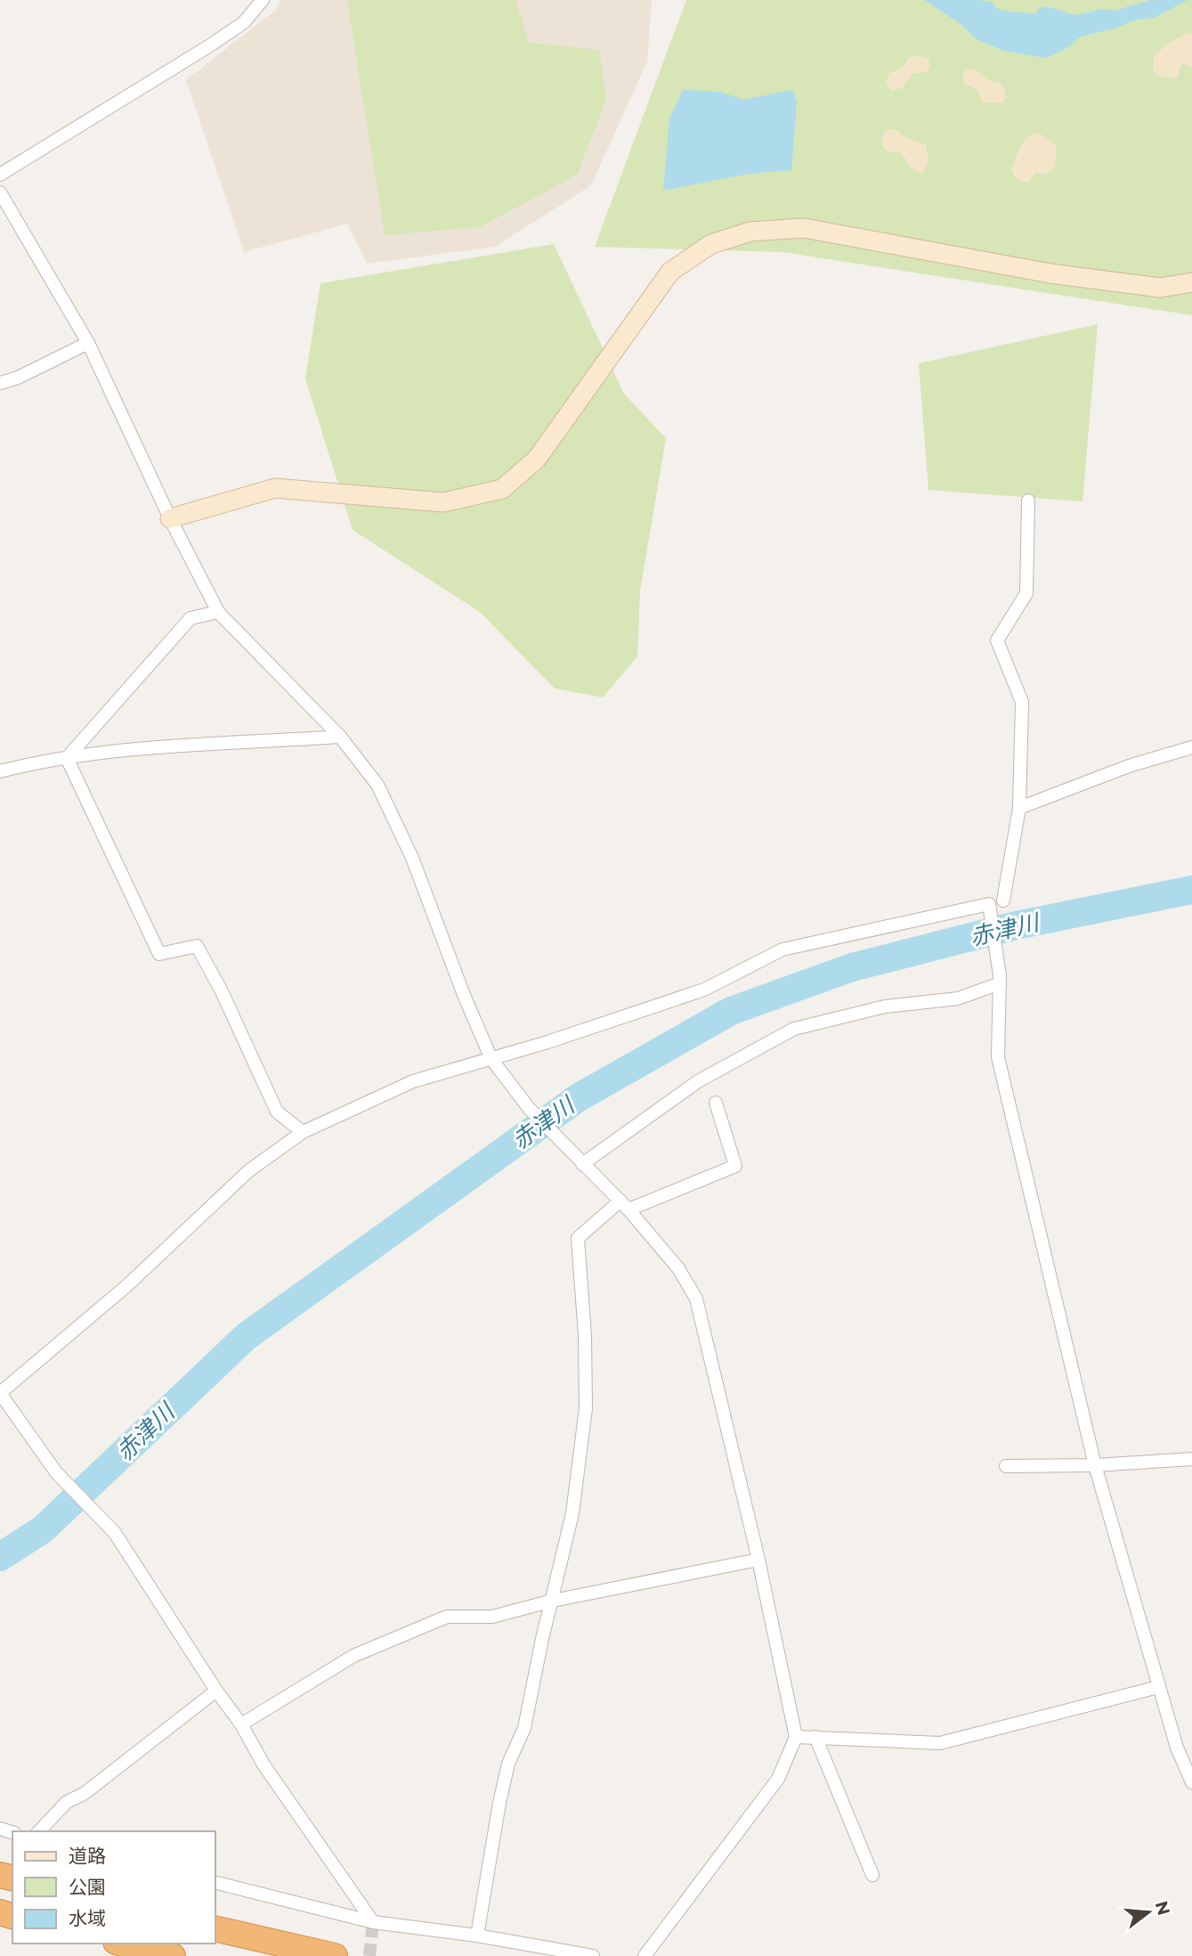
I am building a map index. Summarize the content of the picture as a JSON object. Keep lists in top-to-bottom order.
{
  "water": ["赤津川"],
  "legend": ["道路", "公園", "水域"],
  "north": "right"
}
